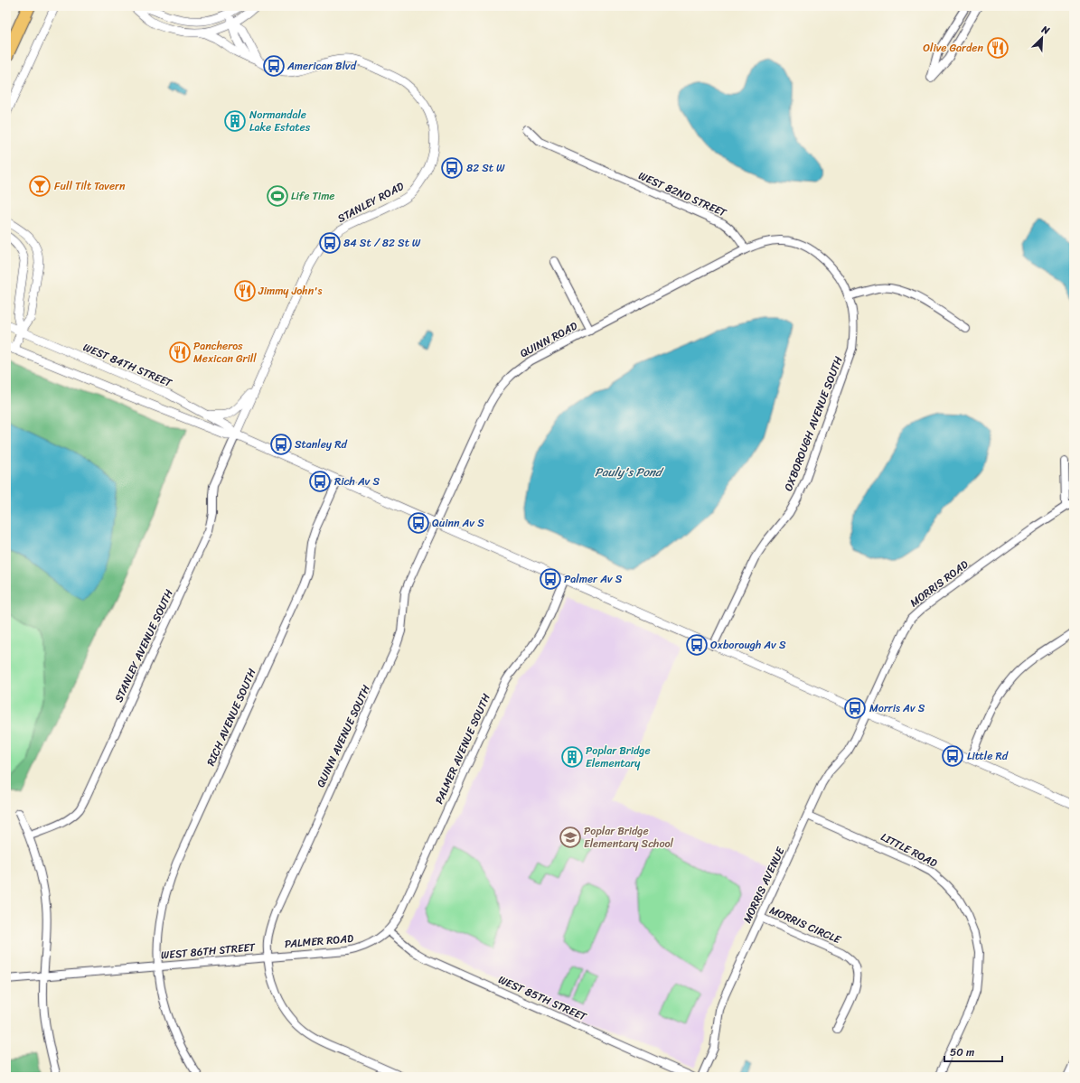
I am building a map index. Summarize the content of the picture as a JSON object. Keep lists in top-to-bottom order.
{
  "streets": {
    "street": [
      "WEST 82ND STREET",
      "STANLEY ROAD",
      "QUINN ROAD",
      "WEST 84TH STREET",
      "OXBOROUGH AVENUE SOUTH",
      "MORRIS ROAD",
      "STANLEY AVENUE SOUTH",
      "RICH AVENUE SOUTH",
      "QUINN AVENUE SOUTH",
      "PALMER AVENUE SOUTH",
      "LITTLE ROAD",
      "MORRIS AVENUE",
      "MORRIS CIRCLE",
      "PALMER ROAD",
      "WEST 86TH STREET",
      "WEST 85TH STREET"
    ]
  },
  "crossings": [
    ["WEST 82ND STREET", "QUINN ROAD"],
    ["STANLEY ROAD", "WEST 84TH STREET"],
    ["STANLEY ROAD", "STANLEY AVENUE SOUTH"],
    ["QUINN ROAD", "WEST 84TH STREET"],
    ["QUINN ROAD", "QUINN AVENUE SOUTH"],
    ["WEST 84TH STREET", "OXBOROUGH AVENUE SOUTH"],
    ["WEST 84TH STREET", "MORRIS ROAD"],
    ["WEST 84TH STREET", "STANLEY AVENUE SOUTH"],
    ["WEST 84TH STREET", "RICH AVENUE SOUTH"],
    ["WEST 84TH STREET", "QUINN AVENUE SOUTH"],
    ["WEST 84TH STREET", "PALMER AVENUE SOUTH"],
    ["WEST 84TH STREET", "MORRIS AVENUE"],
    ["MORRIS ROAD", "MORRIS AVENUE"],
    ["RICH AVENUE SOUTH", "WEST 86TH STREET"],
    ["QUINN AVENUE SOUTH", "PALMER ROAD"],
    ["QUINN AVENUE SOUTH", "WEST 86TH STREET"],
    ["PALMER AVENUE SOUTH", "PALMER ROAD"],
    ["PALMER AVENUE SOUTH", "WEST 85TH STREET"],
    ["LITTLE ROAD", "MORRIS AVENUE"],
    ["MORRIS AVENUE", "MORRIS CIRCLE"],
    ["PALMER ROAD", "WEST 86TH STREET"],
    ["PALMER ROAD", "WEST 85TH STREET"]
  ],
  "water": ["Pauly's Pond"],
  "places": {
    "restaurant": ["Olive Garden", "Jimmy John's", "Pancheros Mexican Grill"],
    "bus stop": [
      "American Blvd",
      "82 St W",
      "84 St / 82 St W",
      "Stanley Rd",
      "Rich Av S",
      "Quinn Av S",
      "Palmer Av S",
      "Oxborough Av S",
      "Morris Av S",
      "Little Rd"
    ],
    "building": ["Normandale Lake Estates", "Poplar Bridge Elementary"],
    "bar": ["Full Tilt Tavern"],
    "sports": ["Life Time"],
    "school or university": ["Poplar Bridge Elementary School"]
  },
  "scale_bar": "50 m",
  "north": "top right"
}
